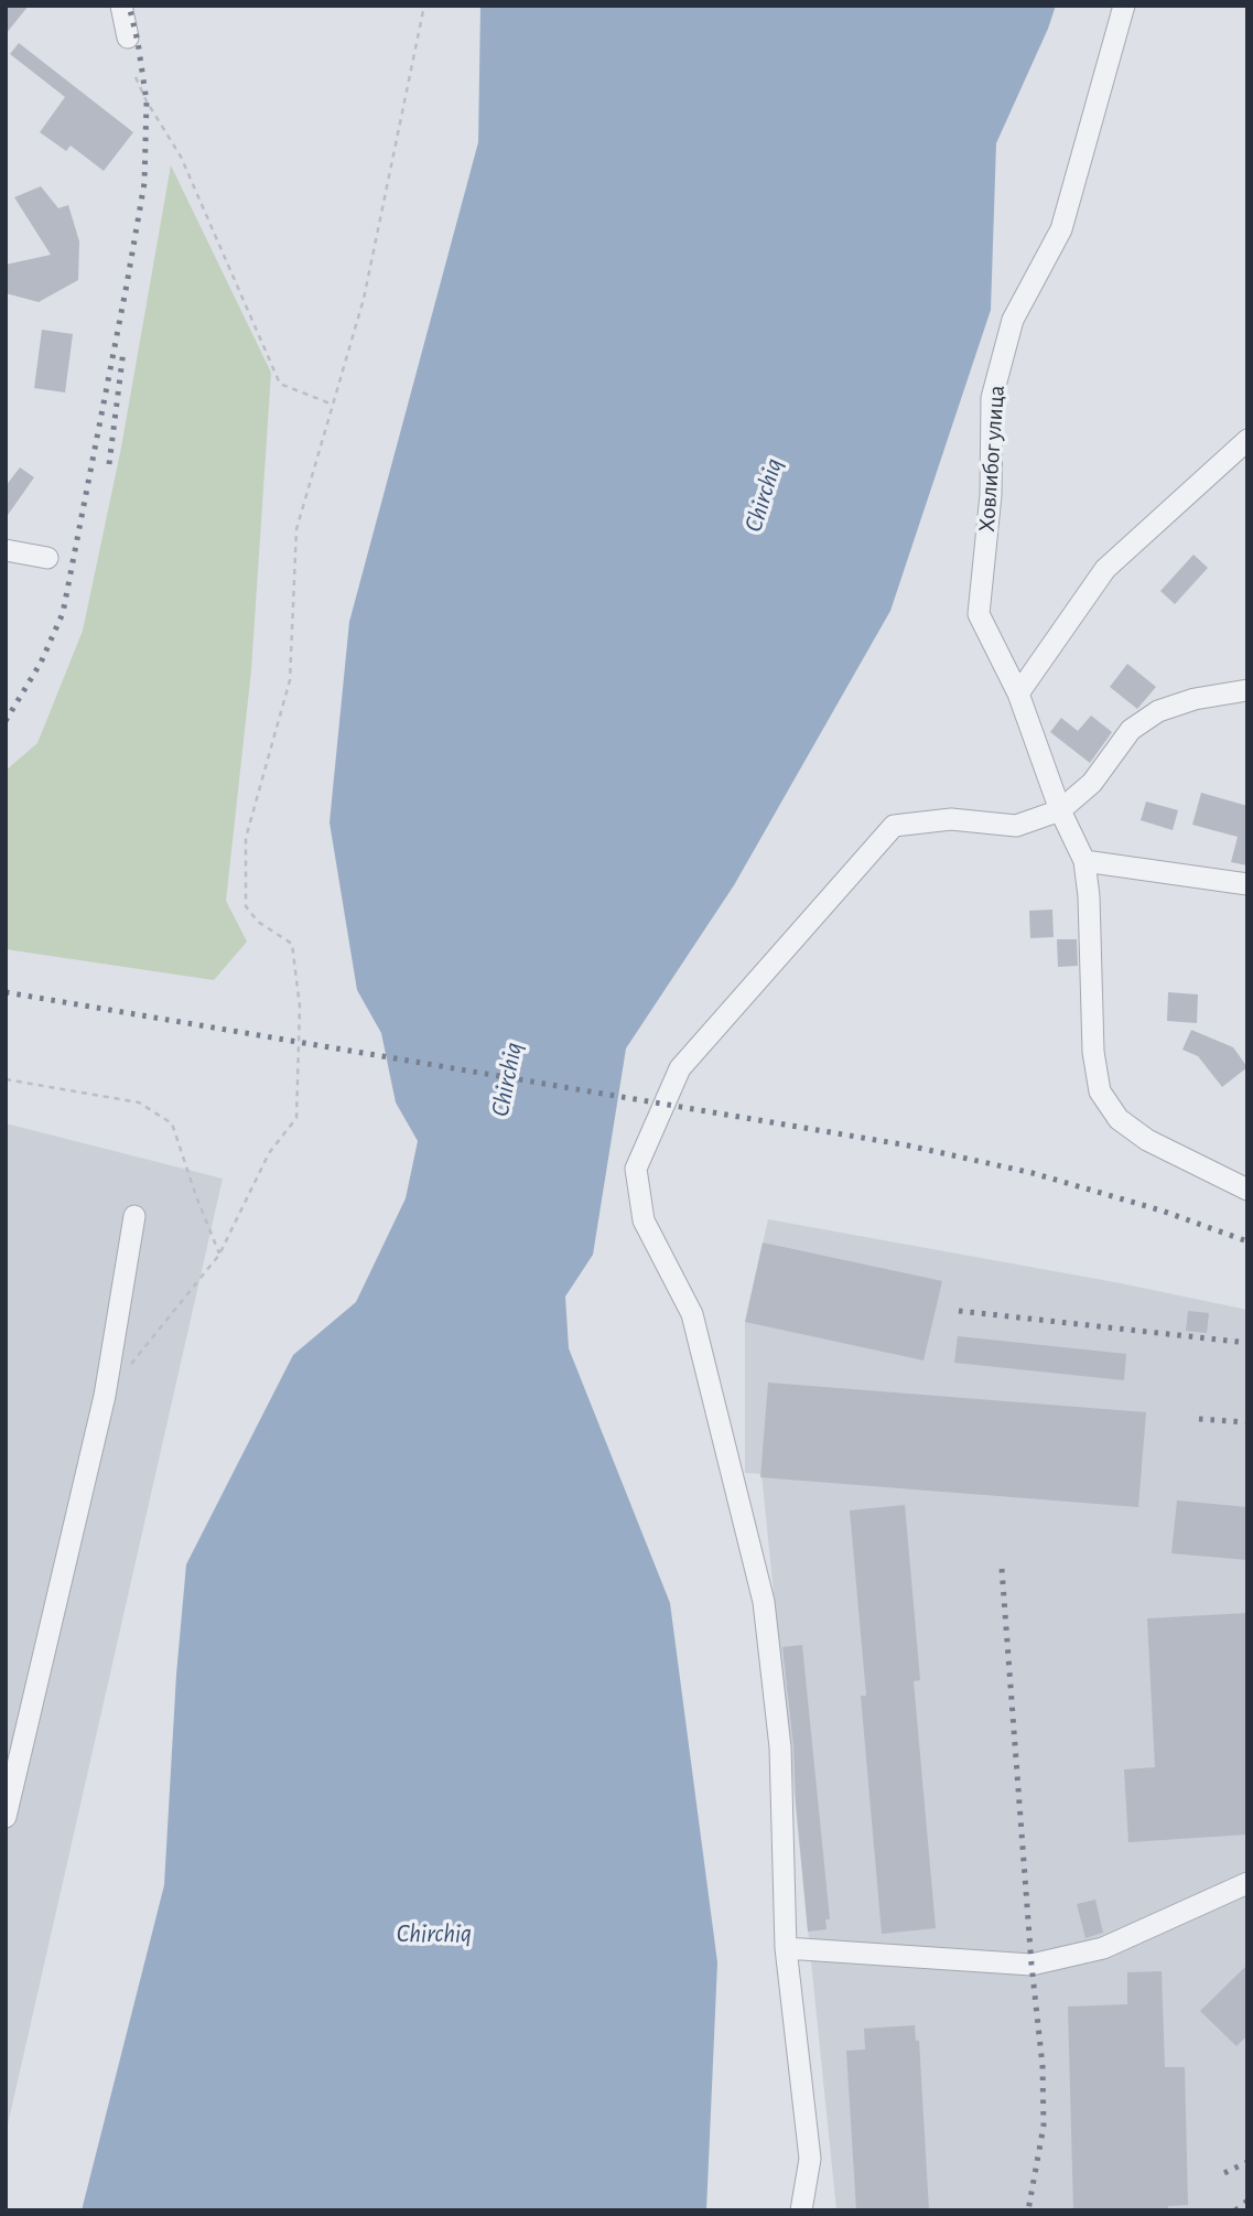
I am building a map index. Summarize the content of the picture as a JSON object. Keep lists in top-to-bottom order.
{
  "streets": {
    "street": ["Ховлибог улица"]
  },
  "water": ["Chirchiq"]
}
